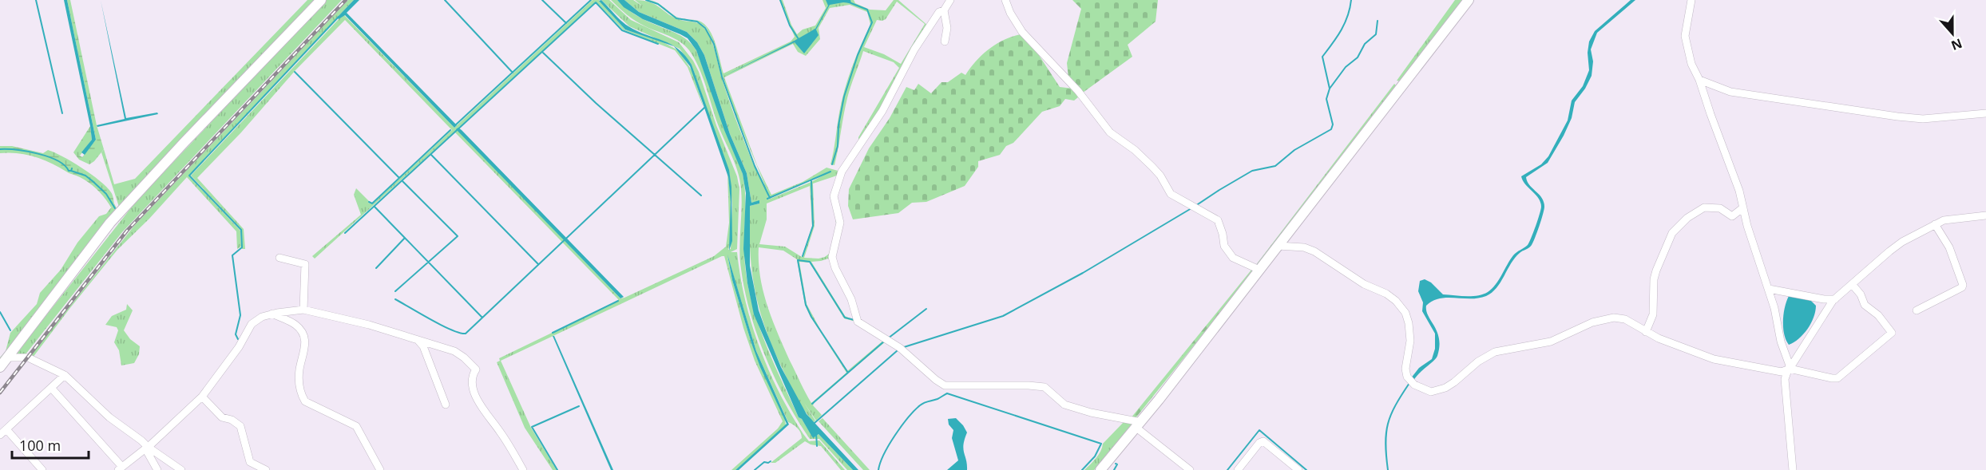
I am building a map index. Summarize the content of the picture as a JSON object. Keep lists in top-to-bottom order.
{
  "scale_bar": "100 m",
  "north": "bottom"
}
